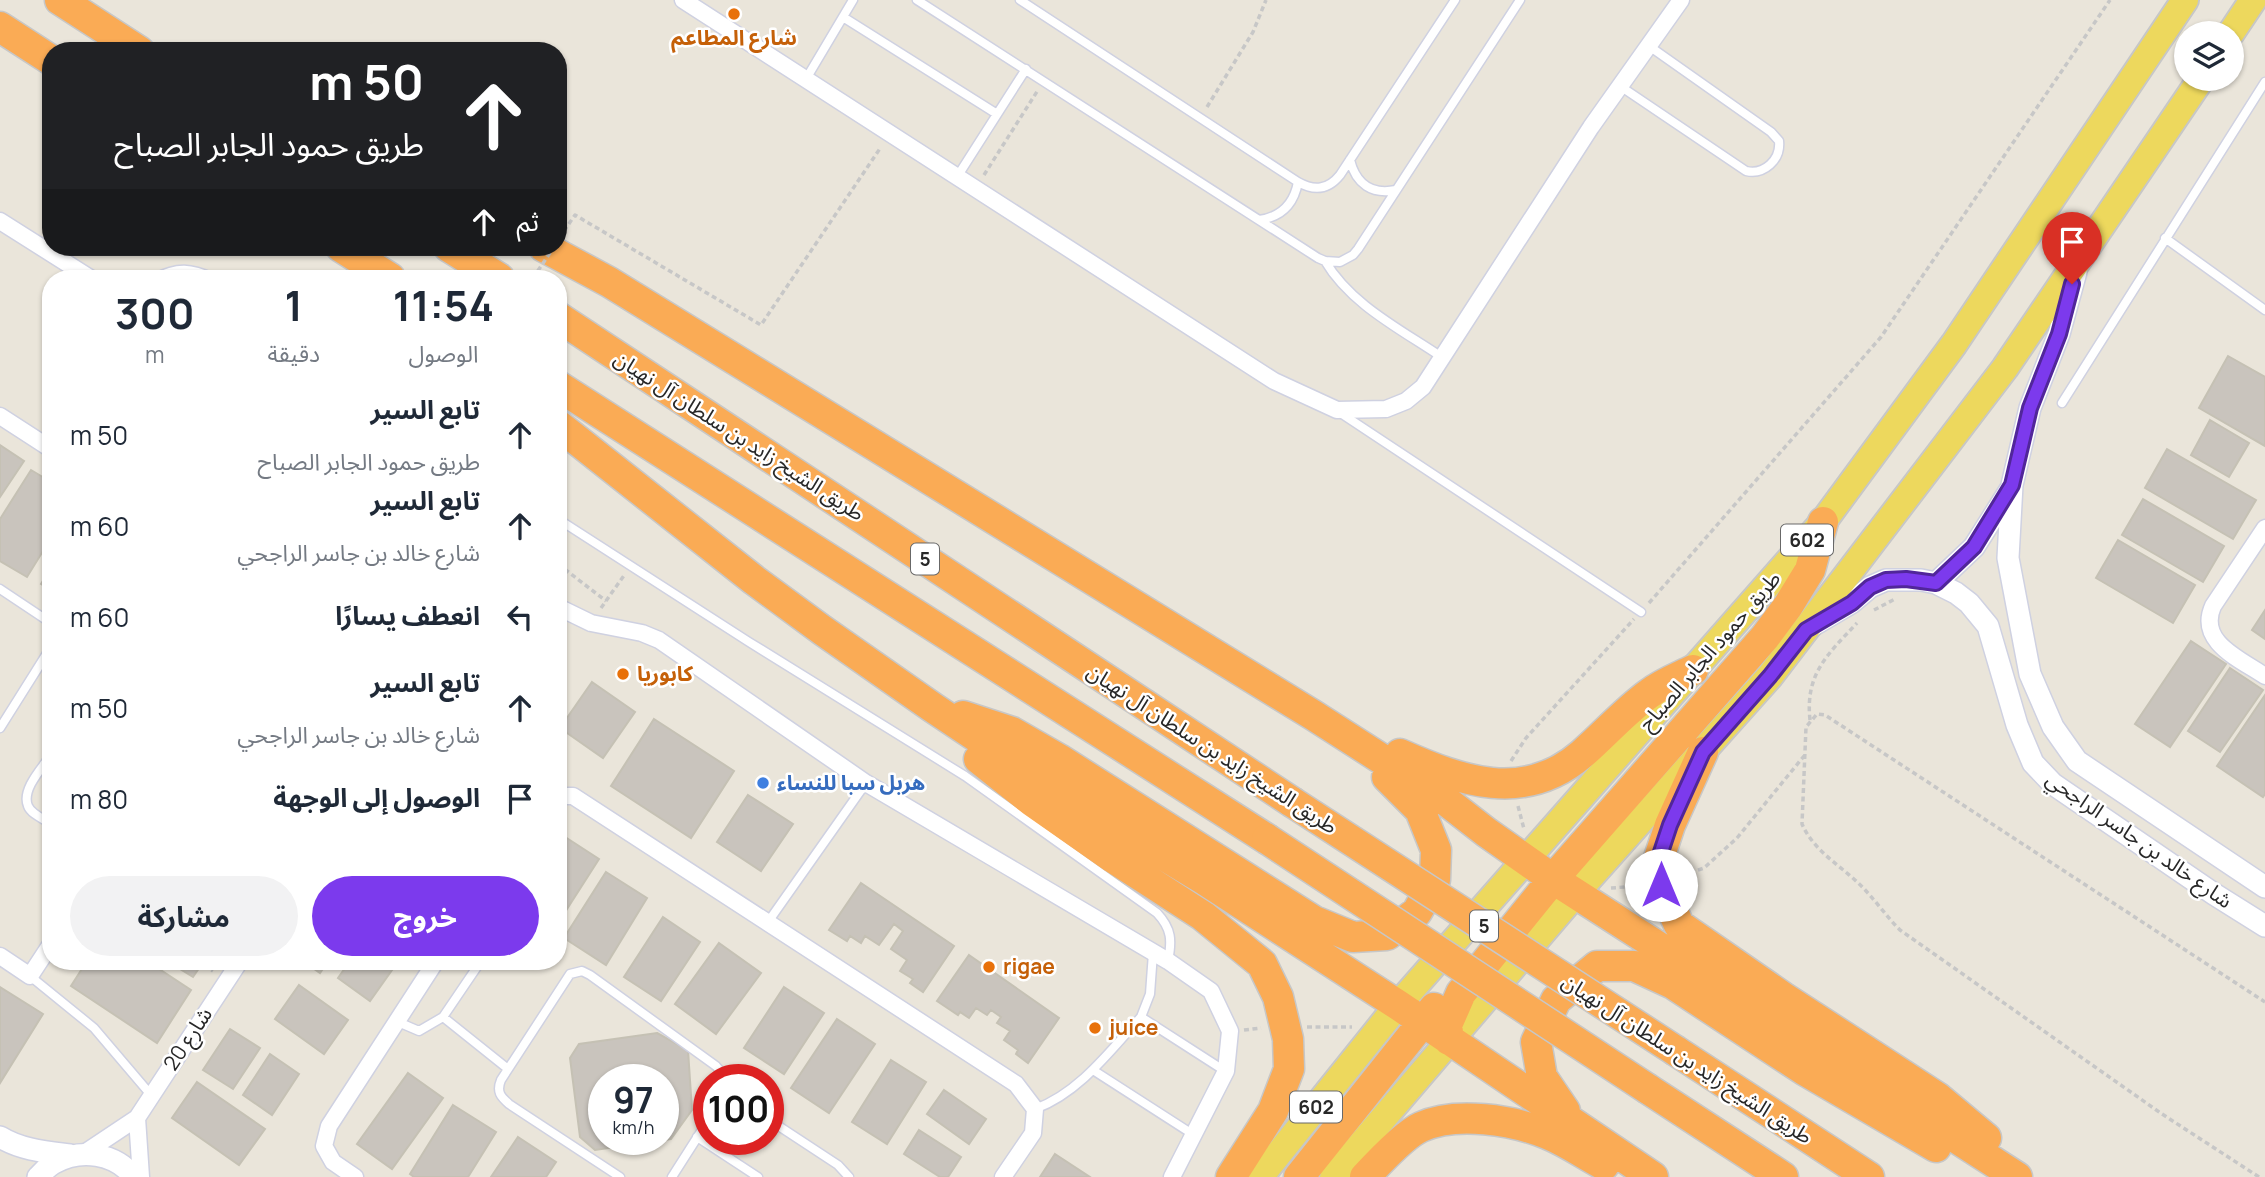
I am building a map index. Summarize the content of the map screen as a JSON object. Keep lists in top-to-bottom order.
{
  "streets": {
    "highway": ["طريق الشيخ زايد بن سلطان آل نهيان", "5"],
    "main road": ["602", "طريق حمود الجابر الصباح"],
    "street": ["شارع خالد بن جاسر الراجحي", "شارع 20"]
  },
  "crossings": [
    ["602", "شارع خالد بن جاسر الراجحي"]
  ],
  "places": [
    "شارع المطاعم",
    "كابوريا",
    "هربل سبا للنساء",
    "rigae",
    "juice"
  ],
  "page": {
    "turn": ["50 m", "طريق حمود الجابر الصباح"],
    "then": "ثم",
    "eta": [
      "11:54",
      "الوصول",
      "1",
      "دقيقة",
      "300",
      "m"
    ],
    "list": [
      {
        "name": "تابع السير",
        "note": "طريق حمود الجابر الصباح",
        "value": "50 m"
      },
      {
        "name": "تابع السير",
        "note": "شارع خالد بن جاسر الراجحي",
        "value": "60 m"
      },
      {
        "name": "انعطف يسارًا",
        "value": "60 m"
      },
      {
        "name": "تابع السير",
        "note": "شارع خالد بن جاسر الراجحي",
        "value": "50 m"
      },
      {
        "name": "الوصول إلى الوجهة",
        "value": "80 m"
      }
    ],
    "buttons": ["خروج", "مشاركة"],
    "speed": "97 km/h",
    "limit": "100"
  }
}
